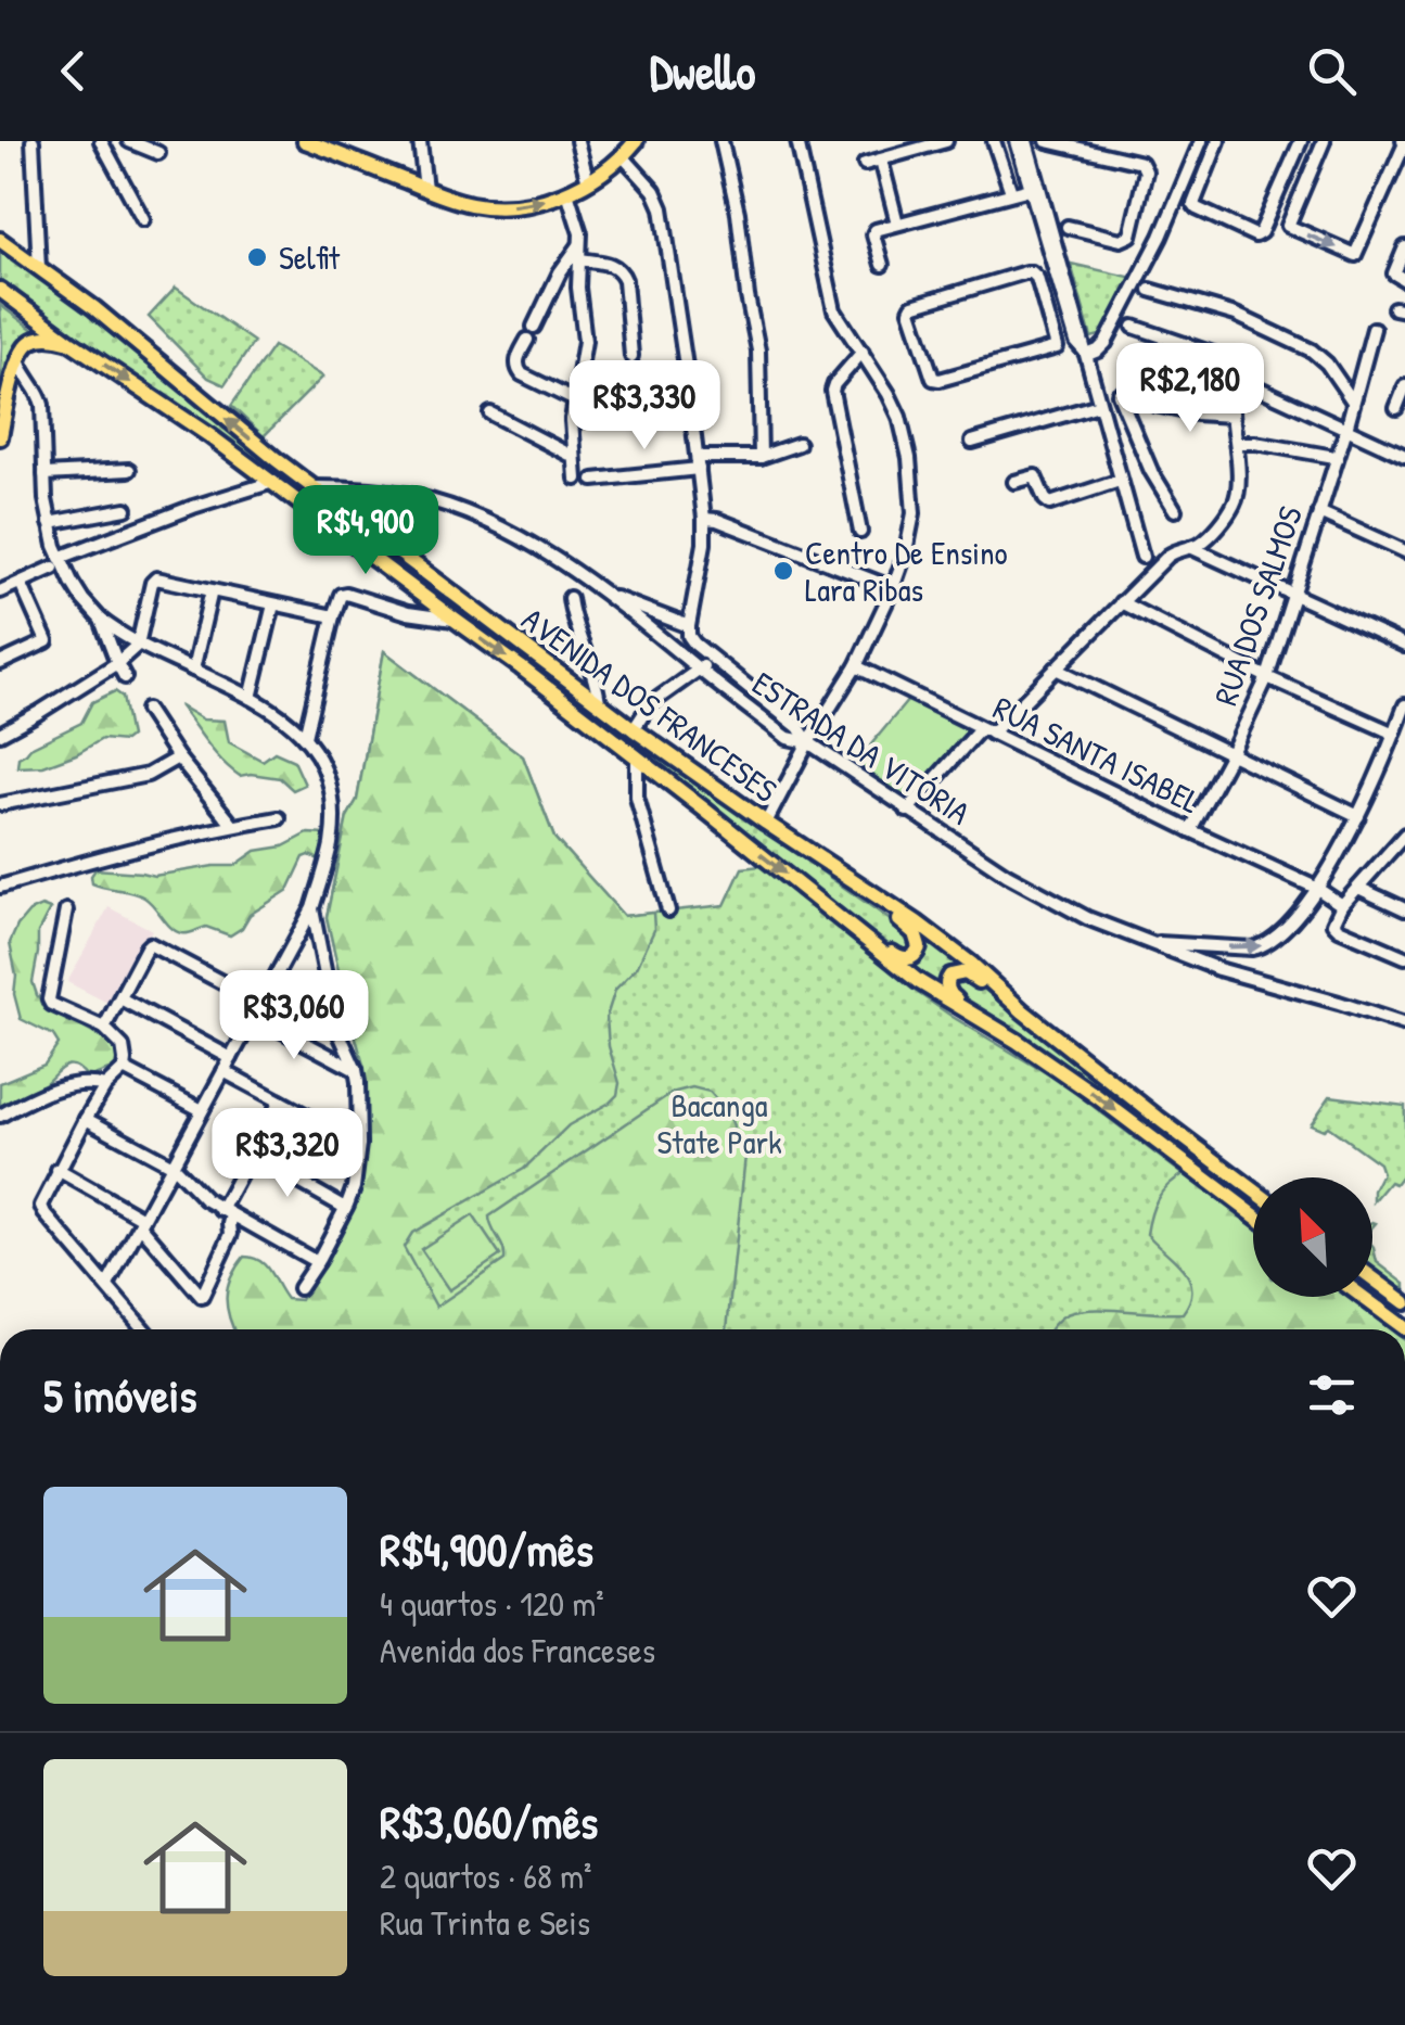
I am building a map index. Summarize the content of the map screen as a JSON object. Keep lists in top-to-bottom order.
{
  "streets": {
    "main road": ["AVENIDA DOS FRANCESES"],
    "street": ["RUA DOS SALMOS", "ESTRADA DA VITÓRIA", "RUA SANTA ISABEL"]
  },
  "crossings": [
    ["RUA DOS SALMOS", "RUA SANTA ISABEL"],
    ["AVENIDA DOS FRANCESES", "ESTRADA DA VITÓRIA"]
  ],
  "parks": ["Bacanga State Park"],
  "places": ["Selfit", "Centro De Ensino Lara Ribas"],
  "north": "top left",
  "page": {
    "header": "Dwello",
    "price": [
      "R$2,180",
      "R$3,330",
      "R$4,900",
      "R$3,060",
      "R$3,320"
    ],
    "heading": "5 imóveis",
    "list": [
      {
        "name": "R$4,900/mês",
        "note": "4 quartos · 120 m² · Avenida dos Franceses"
      },
      {
        "name": "R$3,060/mês",
        "note": "2 quartos · 68 m² · Rua Trinta e Seis"
      }
    ]
  }
}
